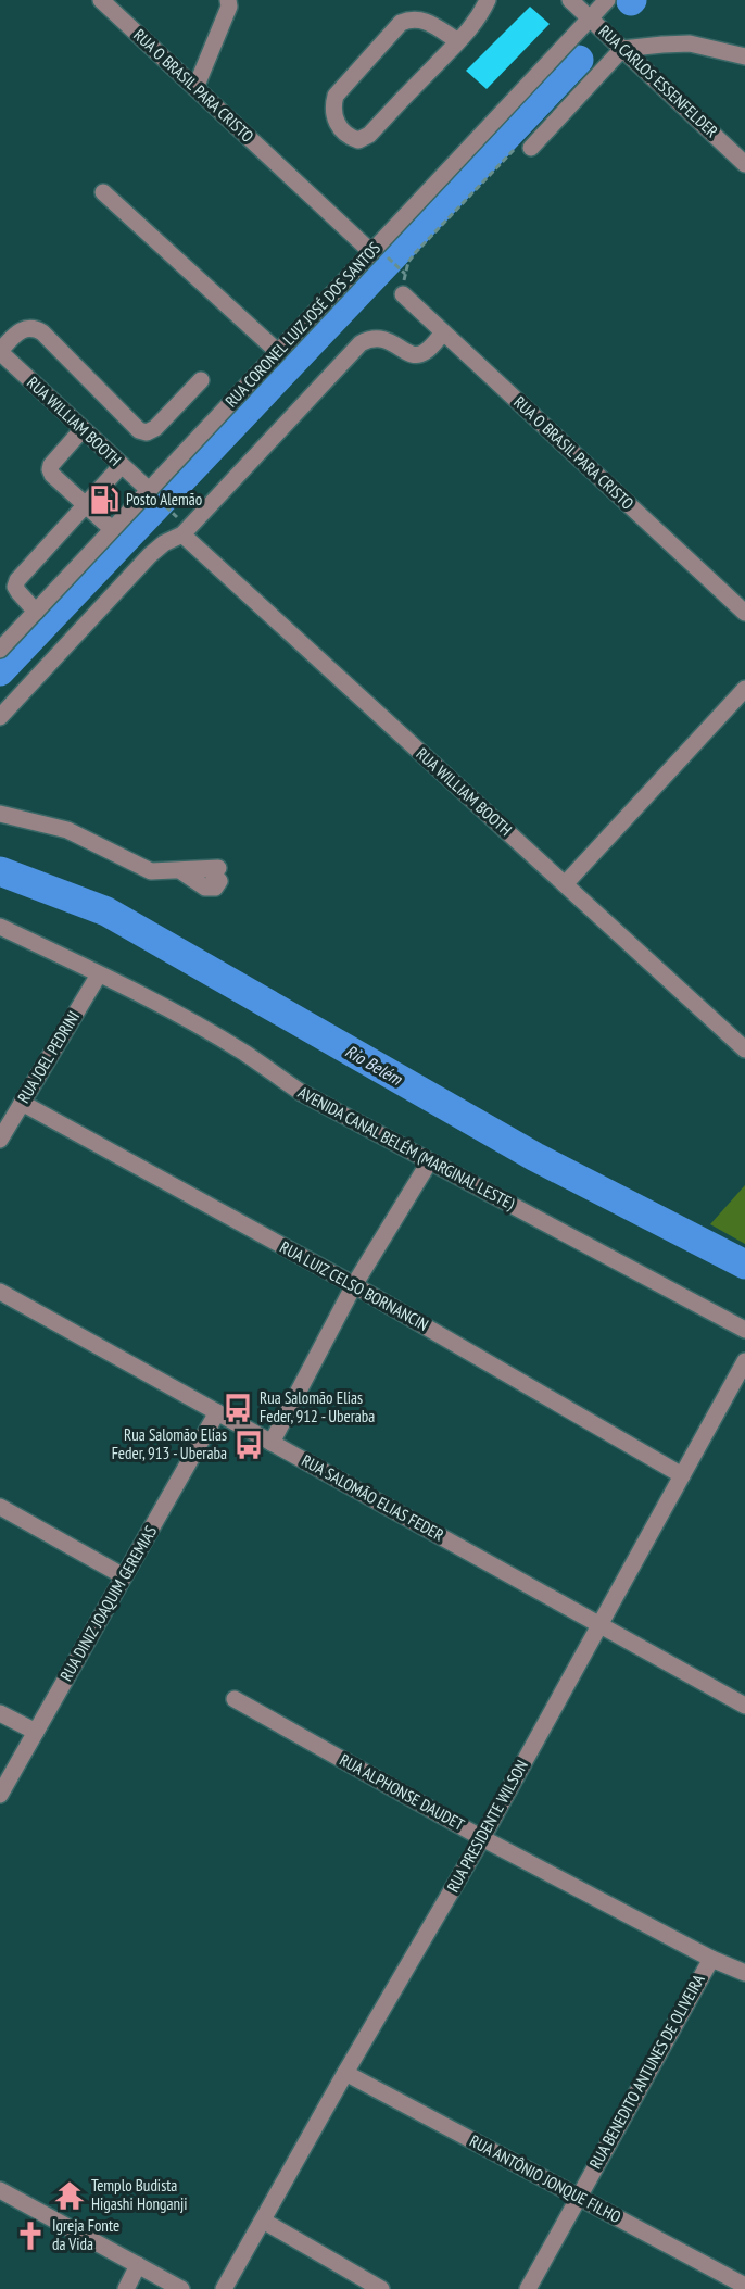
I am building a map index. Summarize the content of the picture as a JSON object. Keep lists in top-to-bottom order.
{
  "streets": {
    "street": [
      "RUA CARLOS ESSENFELDER",
      "RUA O BRASIL PARA CRISTO",
      "RUA CORONEL LUIZ JOSÉ DOS SANTOS",
      "RUA WILLIAM BOOTH",
      "RUA JOEL PEDRINI",
      "AVENIDA CANAL BELÉM (MARGINAL LESTE)",
      "RUA LUIZ CELSO BORNANCIN",
      "RUA SALOMÃO ELIAS FEDER",
      "RUA DINIZ JOAQUIM GEREMIAS",
      "RUA ALPHONSE DAUDET",
      "RUA PRESIDENTE WILSON",
      "RUA BENEDITO ANTUNES DE OLIVEIRA",
      "RUA ANTÔNIO JONQUE FILHO"
    ]
  },
  "crossings": [
    ["RUA CARLOS ESSENFELDER", "RUA CORONEL LUIZ JOSÉ DOS SANTOS"],
    ["RUA O BRASIL PARA CRISTO", "RUA CORONEL LUIZ JOSÉ DOS SANTOS"],
    ["RUA CORONEL LUIZ JOSÉ DOS SANTOS", "RUA WILLIAM BOOTH"],
    ["RUA JOEL PEDRINI", "AVENIDA CANAL BELÉM (MARGINAL LESTE)"],
    ["RUA JOEL PEDRINI", "RUA LUIZ CELSO BORNANCIN"],
    ["RUA LUIZ CELSO BORNANCIN", "RUA PRESIDENTE WILSON"],
    ["RUA SALOMÃO ELIAS FEDER", "RUA DINIZ JOAQUIM GEREMIAS"],
    ["RUA SALOMÃO ELIAS FEDER", "RUA PRESIDENTE WILSON"],
    ["RUA ALPHONSE DAUDET", "RUA PRESIDENTE WILSON"],
    ["RUA ALPHONSE DAUDET", "RUA BENEDITO ANTUNES DE OLIVEIRA"],
    ["RUA PRESIDENTE WILSON", "RUA ANTÔNIO JONQUE FILHO"],
    ["RUA BENEDITO ANTUNES DE OLIVEIRA", "RUA ANTÔNIO JONQUE FILHO"]
  ],
  "water": ["Rio Belém"],
  "places": {
    "fuel station": ["Posto Alemão"],
    "bus stop": ["Rua Salomão Elias Feder, 912 - Uberaba", "Rua Salomão Elias Feder, 913 - Uberaba"],
    "temple": ["Templo Budista Higashi Honganji"],
    "church": ["Igreja Fonte da Vida"]
  }
}
